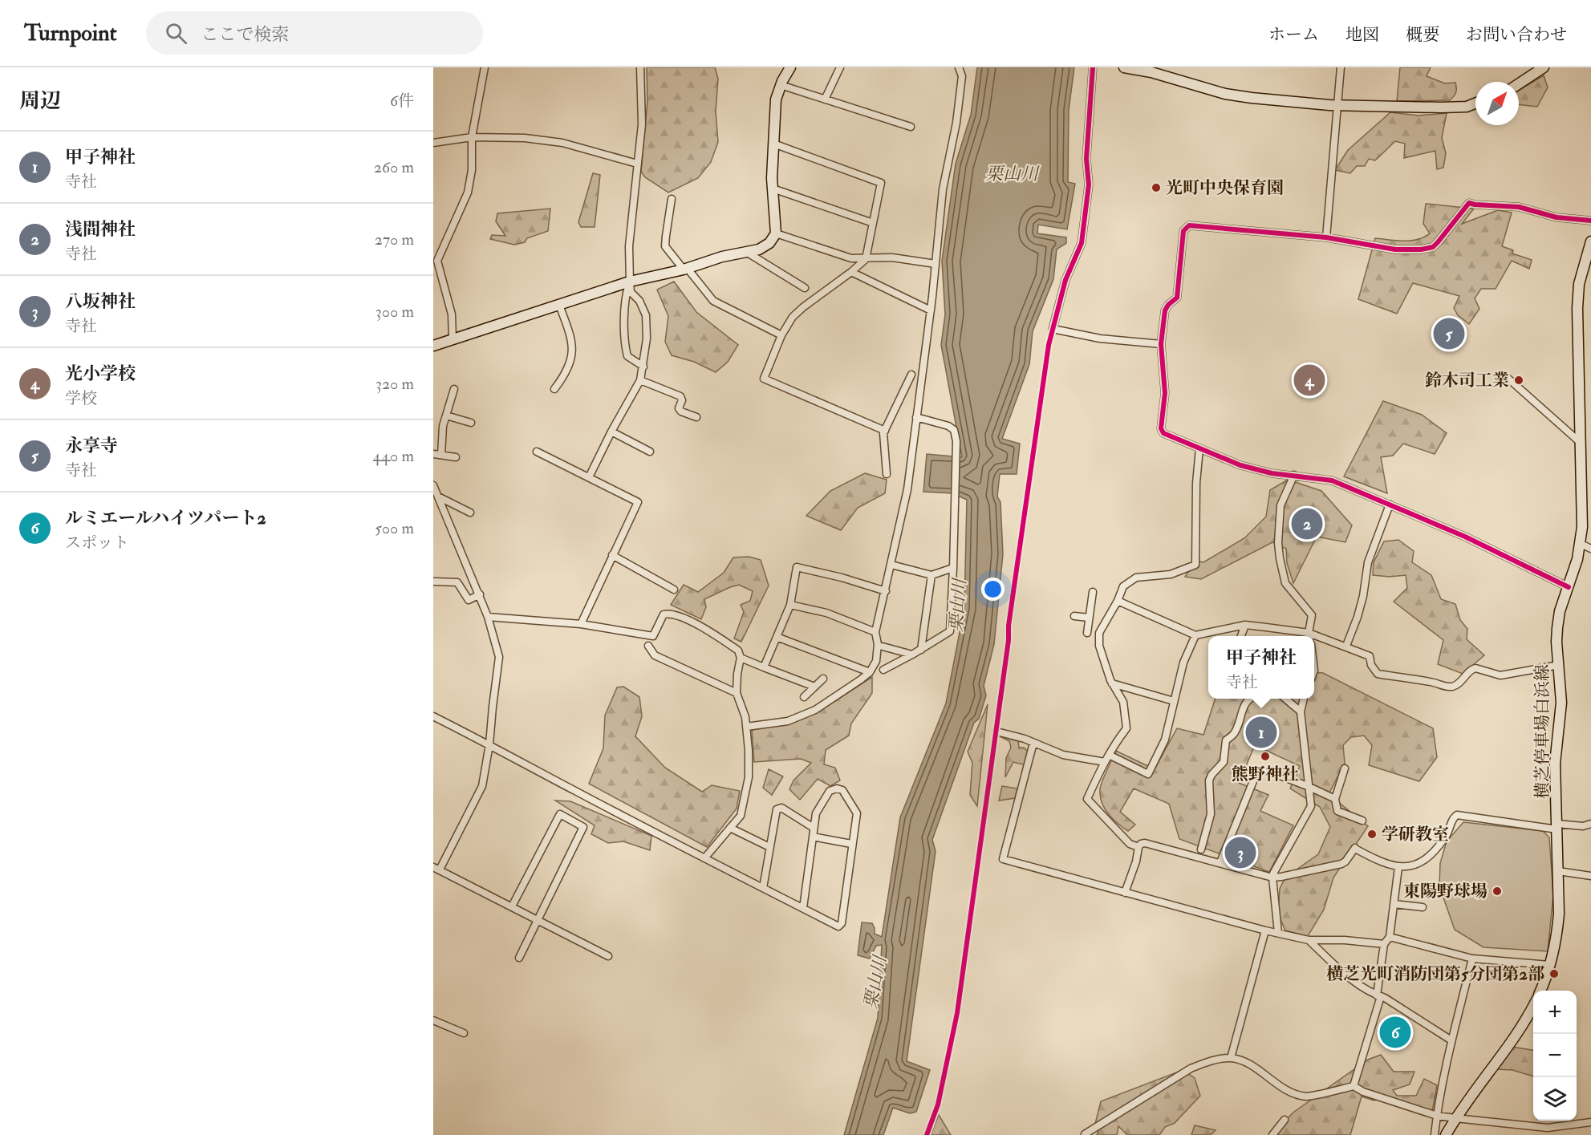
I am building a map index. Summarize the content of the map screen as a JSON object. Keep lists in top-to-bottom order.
{
  "streets": {
    "street": ["横芝停車場白浜線"]
  },
  "water": ["栗山川"],
  "places": [
    "光町中央保育園",
    "鈴木司工業",
    "熊野神社",
    "学研教室",
    "東陽野球場",
    "横芝光町消防団第5分団第2部"
  ],
  "north": "top right",
  "page": {
    "header": "Turnpoint",
    "search": "ここで検索",
    "nav": [
      "ホーム",
      "地図",
      "概要",
      "お問い合わせ"
    ],
    "heading": ["周辺", "6件"],
    "list": [
      {
        "mark": "1",
        "name": "甲子神社",
        "note": "寺社",
        "value": "260 m"
      },
      {
        "mark": "2",
        "name": "浅間神社",
        "note": "寺社",
        "value": "270 m"
      },
      {
        "mark": "3",
        "name": "八坂神社",
        "note": "寺社",
        "value": "300 m"
      },
      {
        "mark": "4",
        "name": "光小学校",
        "note": "学校",
        "value": "320 m"
      },
      {
        "mark": "5",
        "name": "永享寺",
        "note": "寺社",
        "value": "440 m"
      },
      {
        "mark": "6",
        "name": "ルミエールハイツパート2",
        "note": "スポット",
        "value": "500 m"
      }
    ],
    "pins": [
      "5",
      "4",
      "2",
      "1",
      "3",
      "6"
    ],
    "popup": ["甲子神社", "寺社"],
    "map_buttons": ["+", "−"]
  }
}
